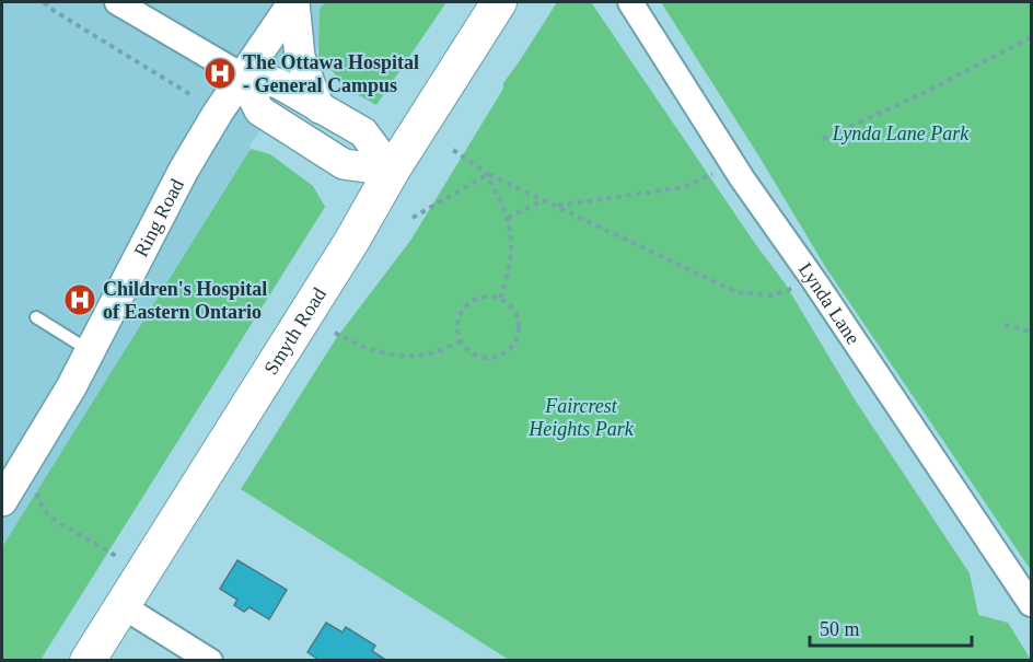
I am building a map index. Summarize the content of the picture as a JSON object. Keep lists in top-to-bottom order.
{
  "streets": {
    "main road": ["Smyth Road"],
    "street": ["Ring Road", "Lynda Lane"]
  },
  "parks": ["Lynda Lane Park", "Faircrest Heights Park"],
  "places": {
    "hospital": ["The Ottawa Hospital - General Campus", "Children's Hospital of Eastern Ontario"]
  },
  "scale_bar": "50 m"
}
